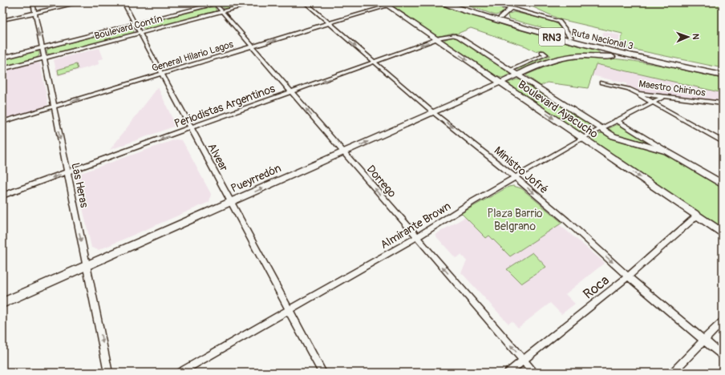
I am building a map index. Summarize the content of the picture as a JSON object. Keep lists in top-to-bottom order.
{
  "streets": {
    "highway": ["RN3", "Ruta Nacional 3"],
    "main road": ["Boulevard Contín", "Boulevard Ayacucho", "Pueyrredón"],
    "street": [
      "General Hilario Lagos",
      "Maestro Chirinos",
      "Periodistas Argentinos",
      "Alvear",
      "Ministro Jofré",
      "Dorrego",
      "Las Heras",
      "Almirante Brown",
      "Roca"
    ]
  },
  "crossings": [
    ["Boulevard Contín", "Alvear"],
    ["Boulevard Contín", "Dorrego"],
    ["Boulevard Contín", "Las Heras"],
    ["General Hilario Lagos", "Boulevard Ayacucho"],
    ["General Hilario Lagos", "Alvear"],
    ["General Hilario Lagos", "Ministro Jofré"],
    ["General Hilario Lagos", "Dorrego"],
    ["General Hilario Lagos", "Las Heras"],
    ["Maestro Chirinos", "Almirante Brown"],
    ["Periodistas Argentinos", "Boulevard Ayacucho"],
    ["Periodistas Argentinos", "Alvear"],
    ["Periodistas Argentinos", "Ministro Jofré"],
    ["Periodistas Argentinos", "Dorrego"],
    ["Periodistas Argentinos", "Las Heras"],
    ["Boulevard Ayacucho", "Pueyrredón"],
    ["Boulevard Ayacucho", "Almirante Brown"],
    ["Boulevard Ayacucho", "Roca"],
    ["Alvear", "Pueyrredón"],
    ["Alvear", "Almirante Brown"],
    ["Ministro Jofré", "Pueyrredón"],
    ["Ministro Jofré", "Almirante Brown"],
    ["Ministro Jofré", "Roca"],
    ["Pueyrredón", "Dorrego"],
    ["Pueyrredón", "Las Heras"],
    ["Dorrego", "Almirante Brown"],
    ["Dorrego", "Roca"]
  ],
  "one_way": [
    "General Hilario Lagos",
    "Periodistas Argentinos",
    "Ministro Jofré",
    "Pueyrredón",
    "Dorrego",
    "Las Heras"
  ],
  "parks": ["Plaza Barrio Belgrano"],
  "north": "right"
}
